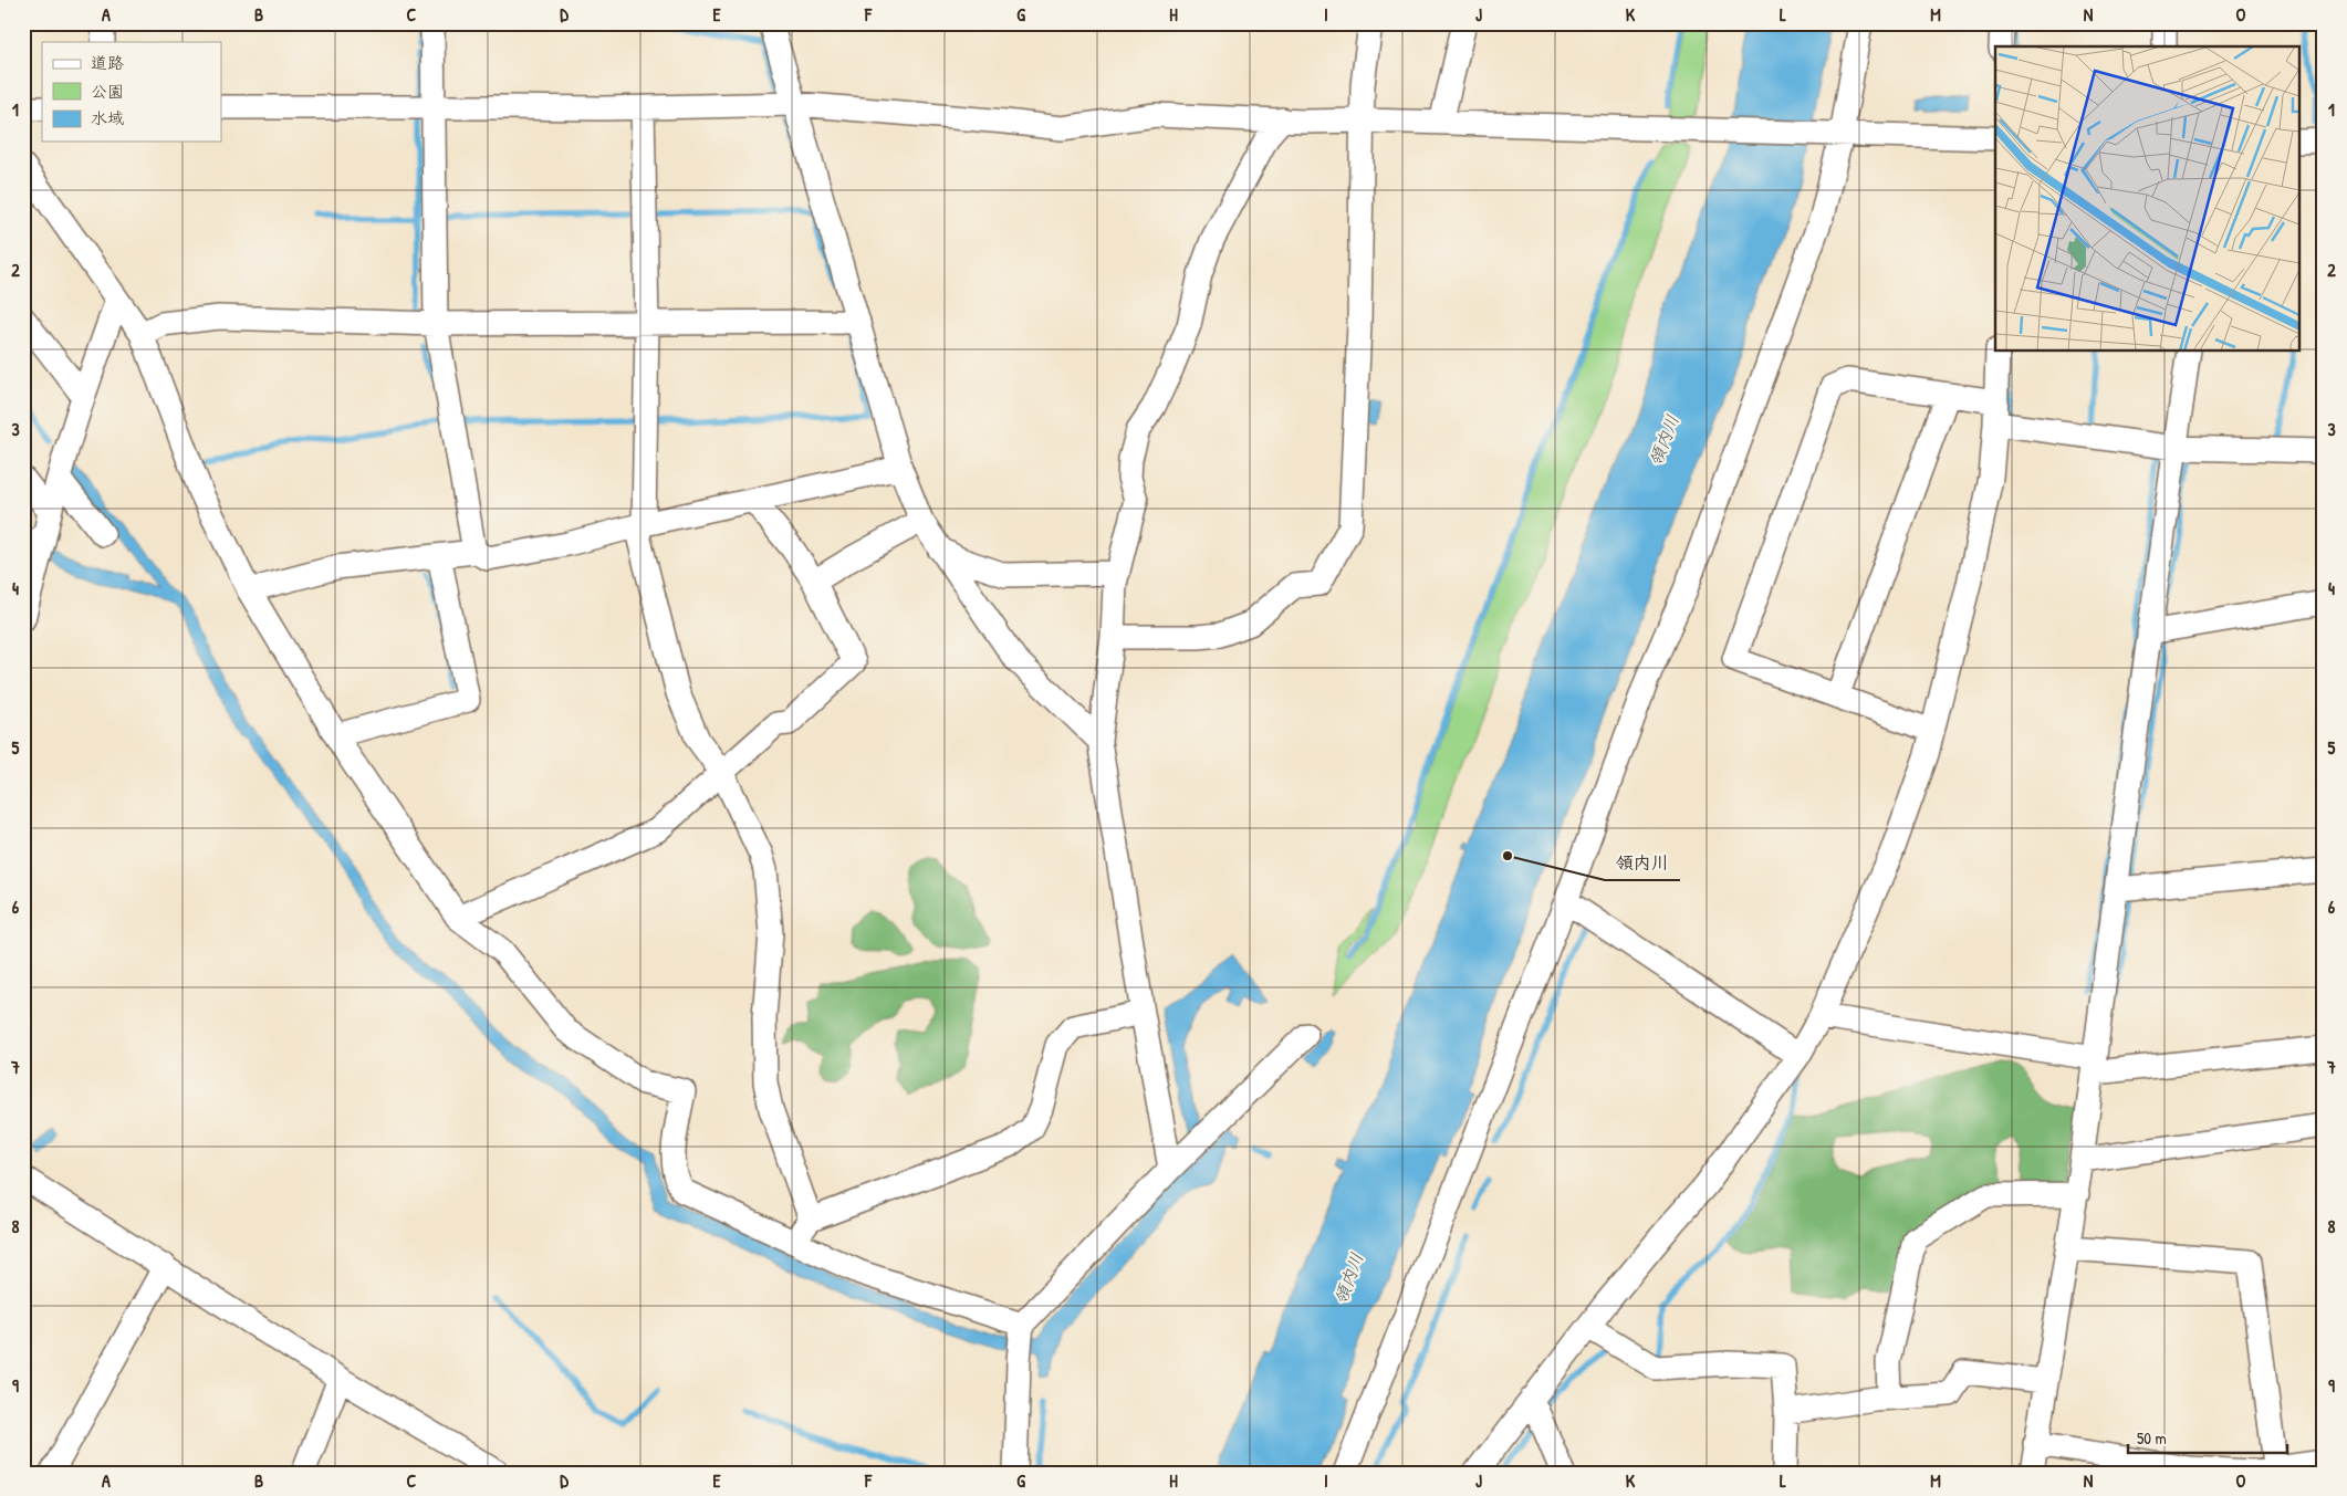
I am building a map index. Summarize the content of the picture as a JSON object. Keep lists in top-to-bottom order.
{
  "water": ["領内川"],
  "places": ["領内川"],
  "legend": ["道路", "公園", "水域"],
  "scale_bar": "50 m",
  "grid": {
    "columns": [
      "A",
      "B",
      "C",
      "D",
      "E",
      "F",
      "G",
      "H",
      "I",
      "J",
      "K",
      "L",
      "M",
      "N",
      "O"
    ],
    "rows": [
      "1",
      "2",
      "3",
      "4",
      "5",
      "6",
      "7",
      "8",
      "9"
    ]
  }
}
